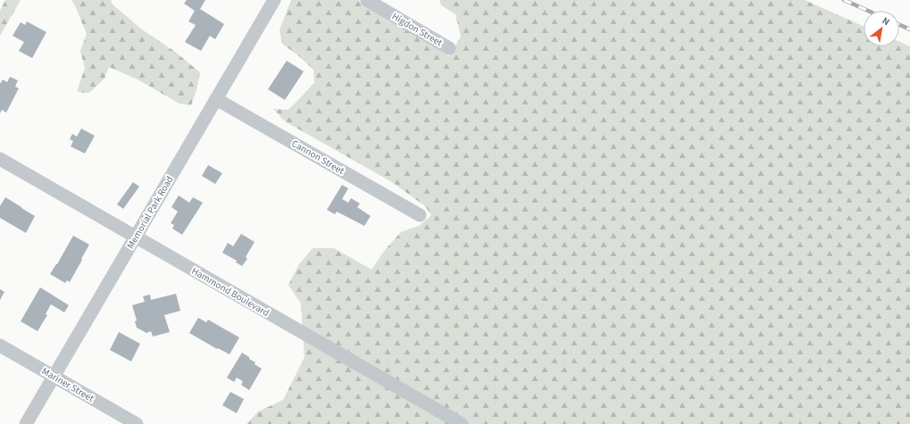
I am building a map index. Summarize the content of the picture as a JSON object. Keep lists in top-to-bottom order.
{
  "streets": {
    "street": [
      "Higdon Street",
      "Cannon Street",
      "Memorial Park Road",
      "Hammond Boulevard",
      "Mariner Street"
    ]
  },
  "crossings": [
    ["Cannon Street", "Memorial Park Road"],
    ["Memorial Park Road", "Hammond Boulevard"],
    ["Memorial Park Road", "Mariner Street"]
  ],
  "north": "top right"
}
